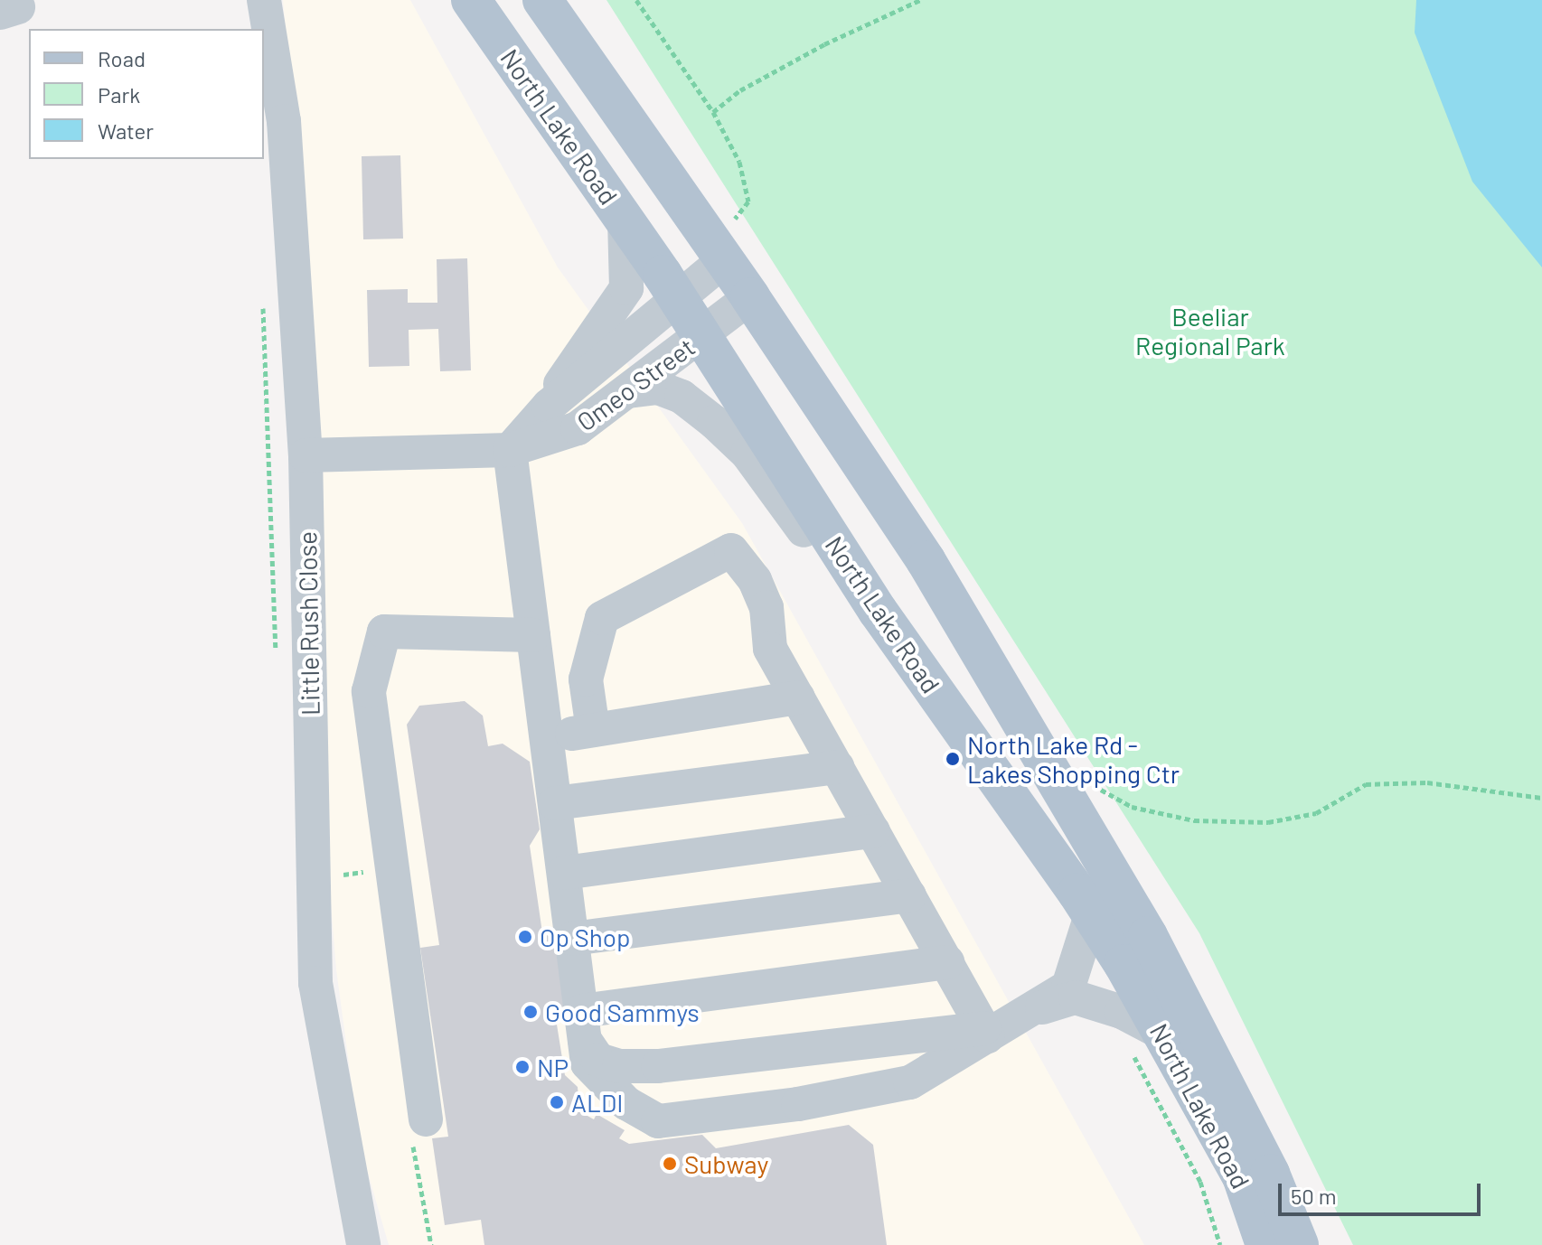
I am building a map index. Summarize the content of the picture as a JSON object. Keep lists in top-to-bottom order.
{
  "streets": {
    "main road": ["North Lake Road"],
    "street": ["Omeo Street", "Little Rush Close"]
  },
  "crossings": [
    ["North Lake Road", "Omeo Street"],
    ["Omeo Street", "Little Rush Close"]
  ],
  "parks": ["Beeliar Regional Park"],
  "places": [
    "North Lake Rd - Lakes Shopping Ctr",
    "Op Shop",
    "Good Sammys",
    "NP",
    "ALDI",
    "Subway"
  ],
  "legend": ["Road", "Park", "Water"],
  "scale_bar": "50 m"
}
